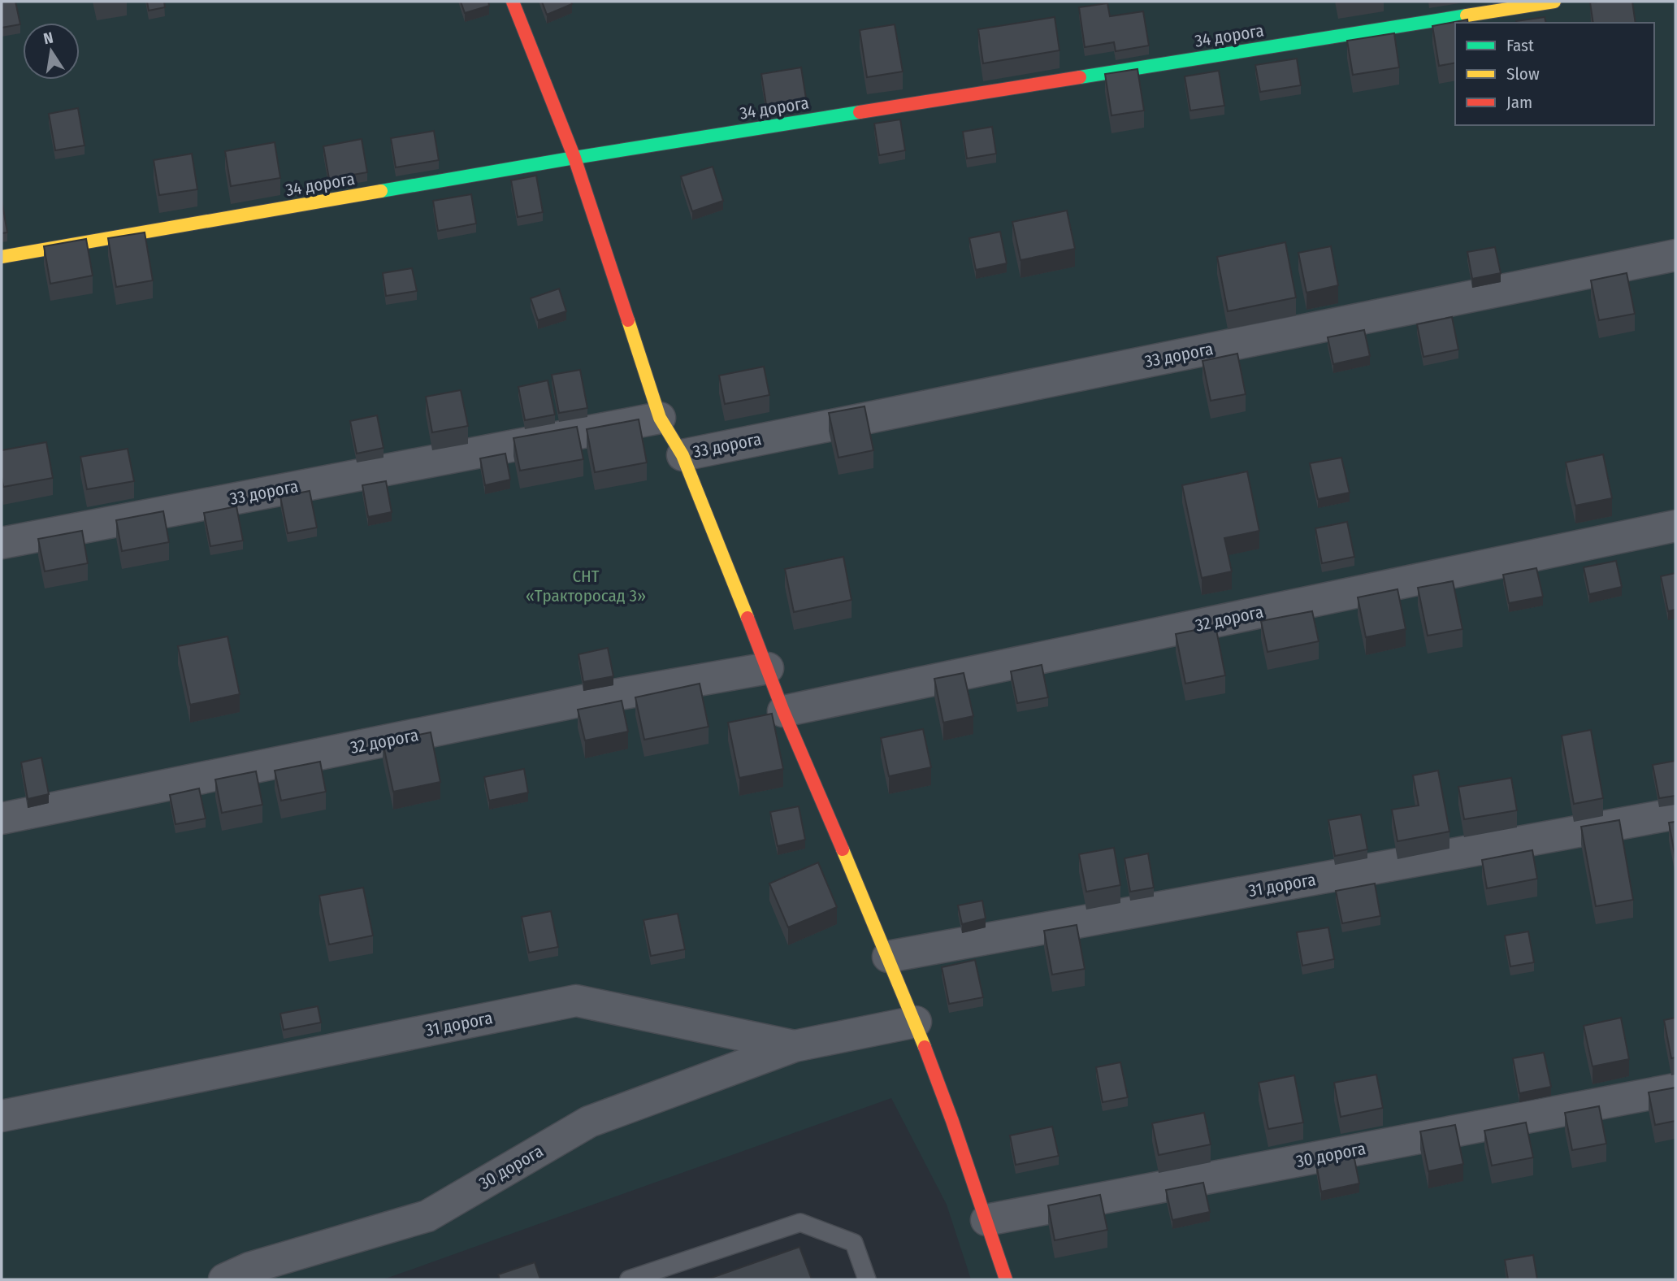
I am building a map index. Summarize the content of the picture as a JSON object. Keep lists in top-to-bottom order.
{
  "streets": {
    "street": [
      "34 дорога",
      "33 дорога",
      "32 дорога",
      "31 дорога",
      "30 дорога"
    ]
  },
  "crossings": [
    ["31 дорога", "30 дорога"]
  ],
  "parks": ["СНТ «Тракторосад 3»"],
  "legend": ["Fast", "Slow", "Jam"],
  "north": "top"
}
